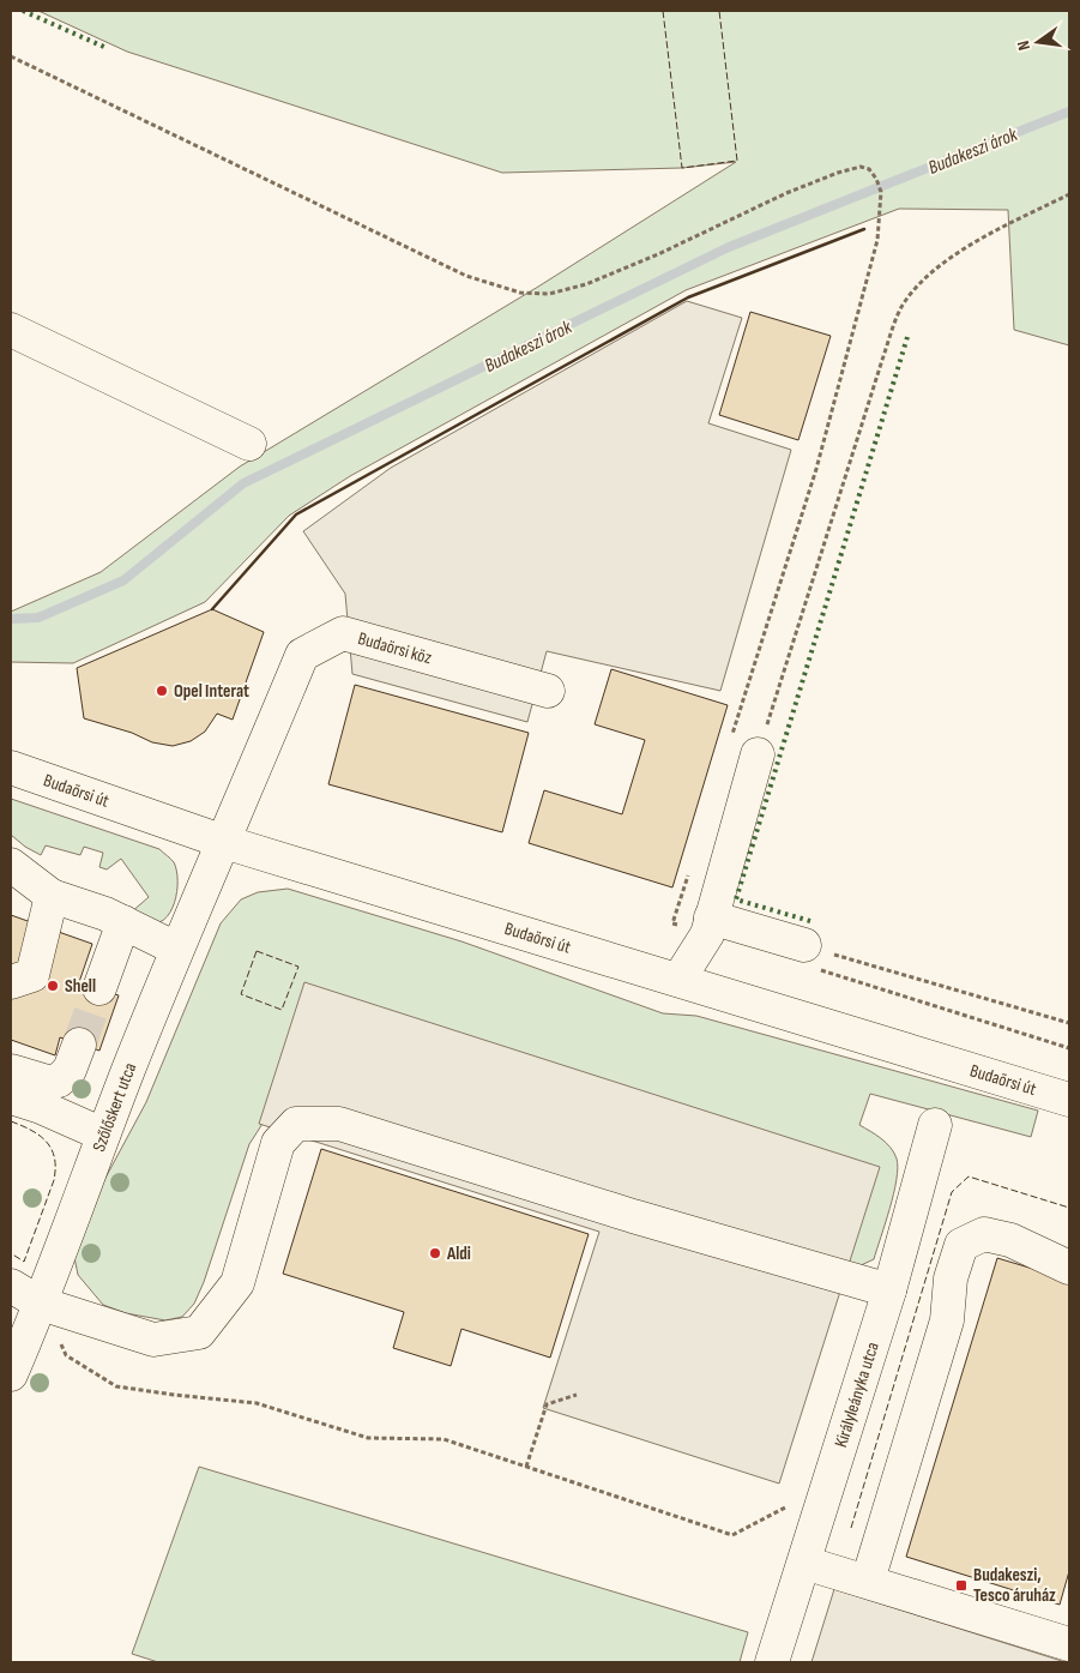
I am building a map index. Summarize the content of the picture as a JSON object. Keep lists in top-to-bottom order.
{
  "streets": {
    "street": [
      "Budaörsi köz",
      "Budaörsi út",
      "Szőlőskert utca",
      "Királyleányka utca"
    ]
  },
  "crossings": [
    ["Budaörsi köz", "Budaörsi út"],
    ["Budaörsi köz", "Szőlőskert utca"],
    ["Budaörsi út", "Szőlőskert utca"]
  ],
  "water": ["Budakeszi árok"],
  "places": {
    "other": ["Opel Interat", "Shell", "Aldi"],
    "transit": ["Budakeszi, Tesco áruház"]
  },
  "north": "left"
}
